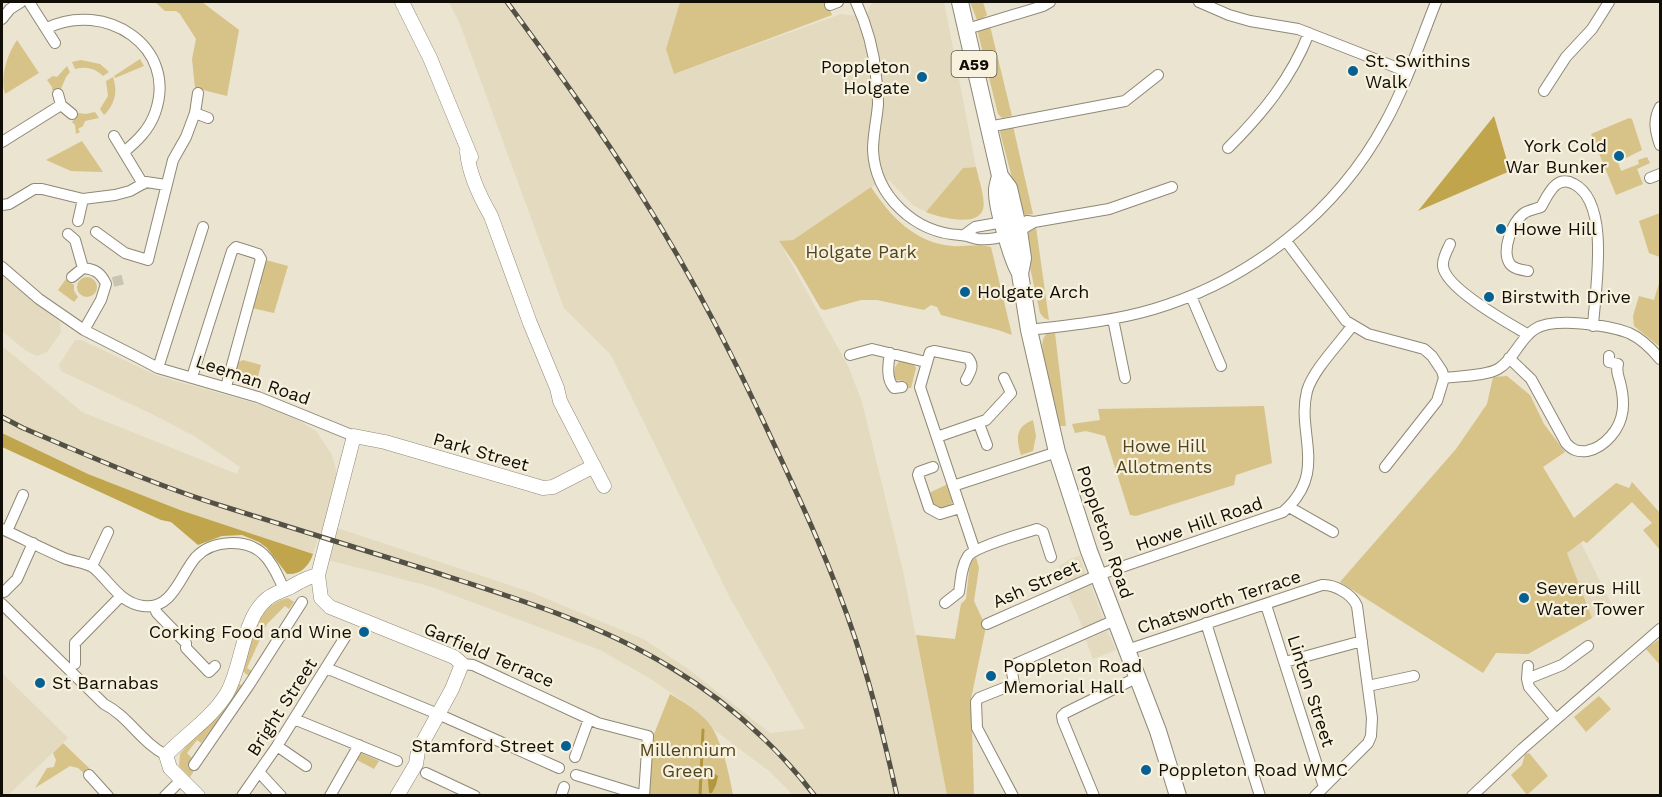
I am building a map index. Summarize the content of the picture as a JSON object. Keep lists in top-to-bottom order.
{
  "streets": {
    "main road": ["A59", "Poppleton Road"],
    "street": [
      "Leeman Road",
      "Park Street",
      "Howe Hill Road",
      "Ash Street",
      "Chatsworth Terrace",
      "Garfield Terrace",
      "Linton Street",
      "Bright Street"
    ]
  },
  "crossings": [
    ["Leeman Road", "Park Street"],
    ["Howe Hill Road", "Poppleton Road"],
    ["Howe Hill Road", "Ash Street"],
    ["Poppleton Road", "Ash Street"],
    ["Poppleton Road", "Chatsworth Terrace"],
    ["Chatsworth Terrace", "Linton Street"]
  ],
  "parks": ["Holgate Park", "Howe Hill Allotments", "Millennium Green"],
  "places": [
    "St. Swithins Walk",
    "Poppleton Holgate",
    "York Cold War Bunker",
    "Howe Hill",
    "Holgate Arch",
    "Birstwith Drive",
    "Severus Hill Water Tower",
    "Corking Food and Wine",
    "Poppleton Road Memorial Hall",
    "St Barnabas",
    "Stamford Street",
    "Poppleton Road WMC"
  ]
}
